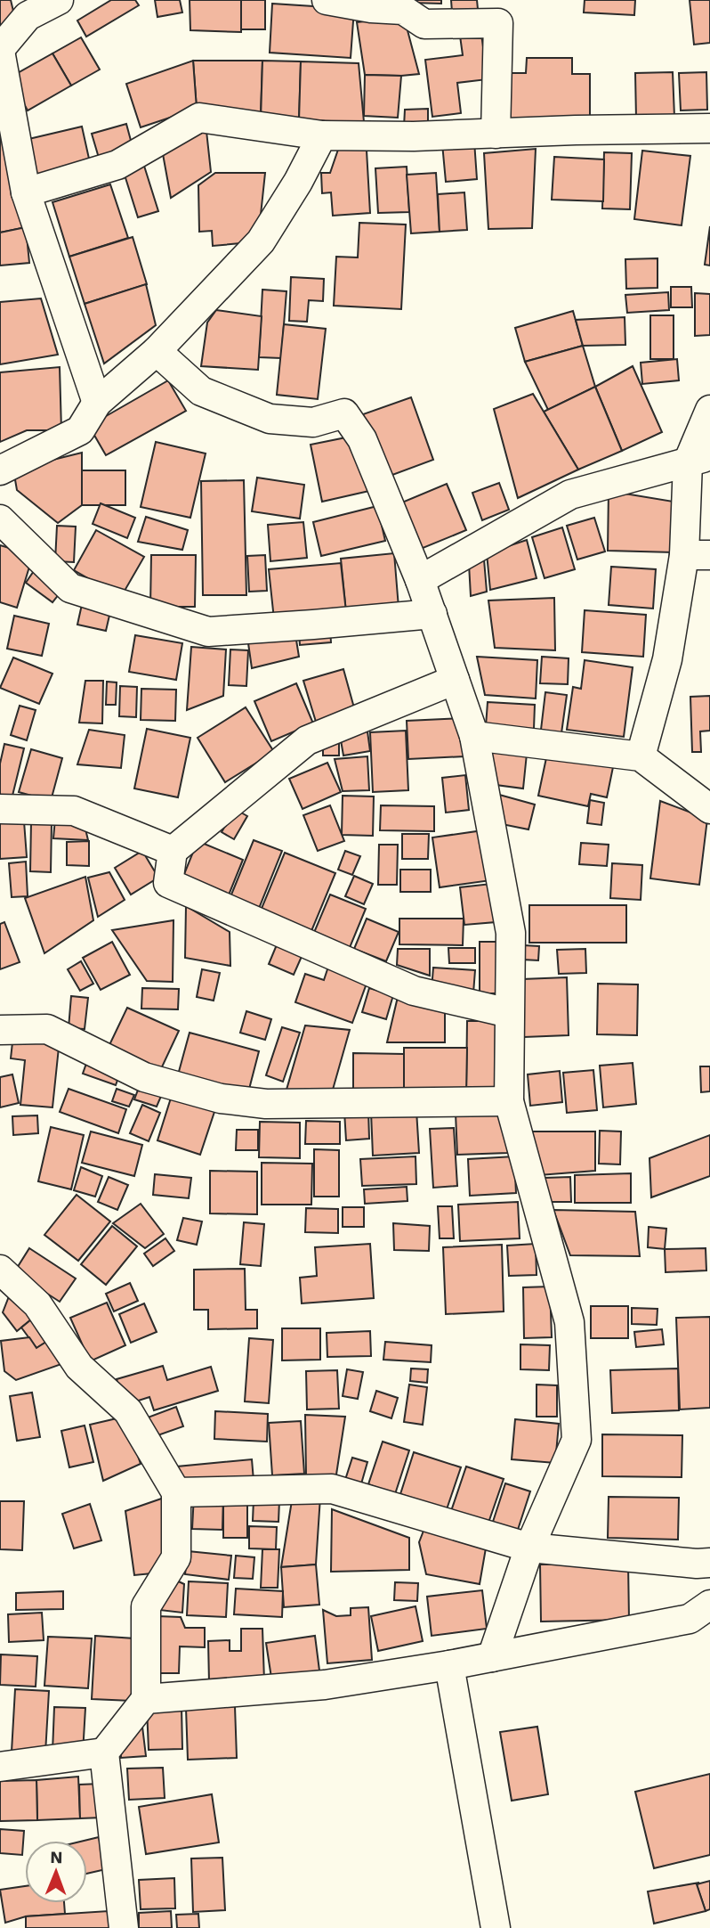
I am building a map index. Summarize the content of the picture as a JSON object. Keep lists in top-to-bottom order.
{
  "north": "top"
}
